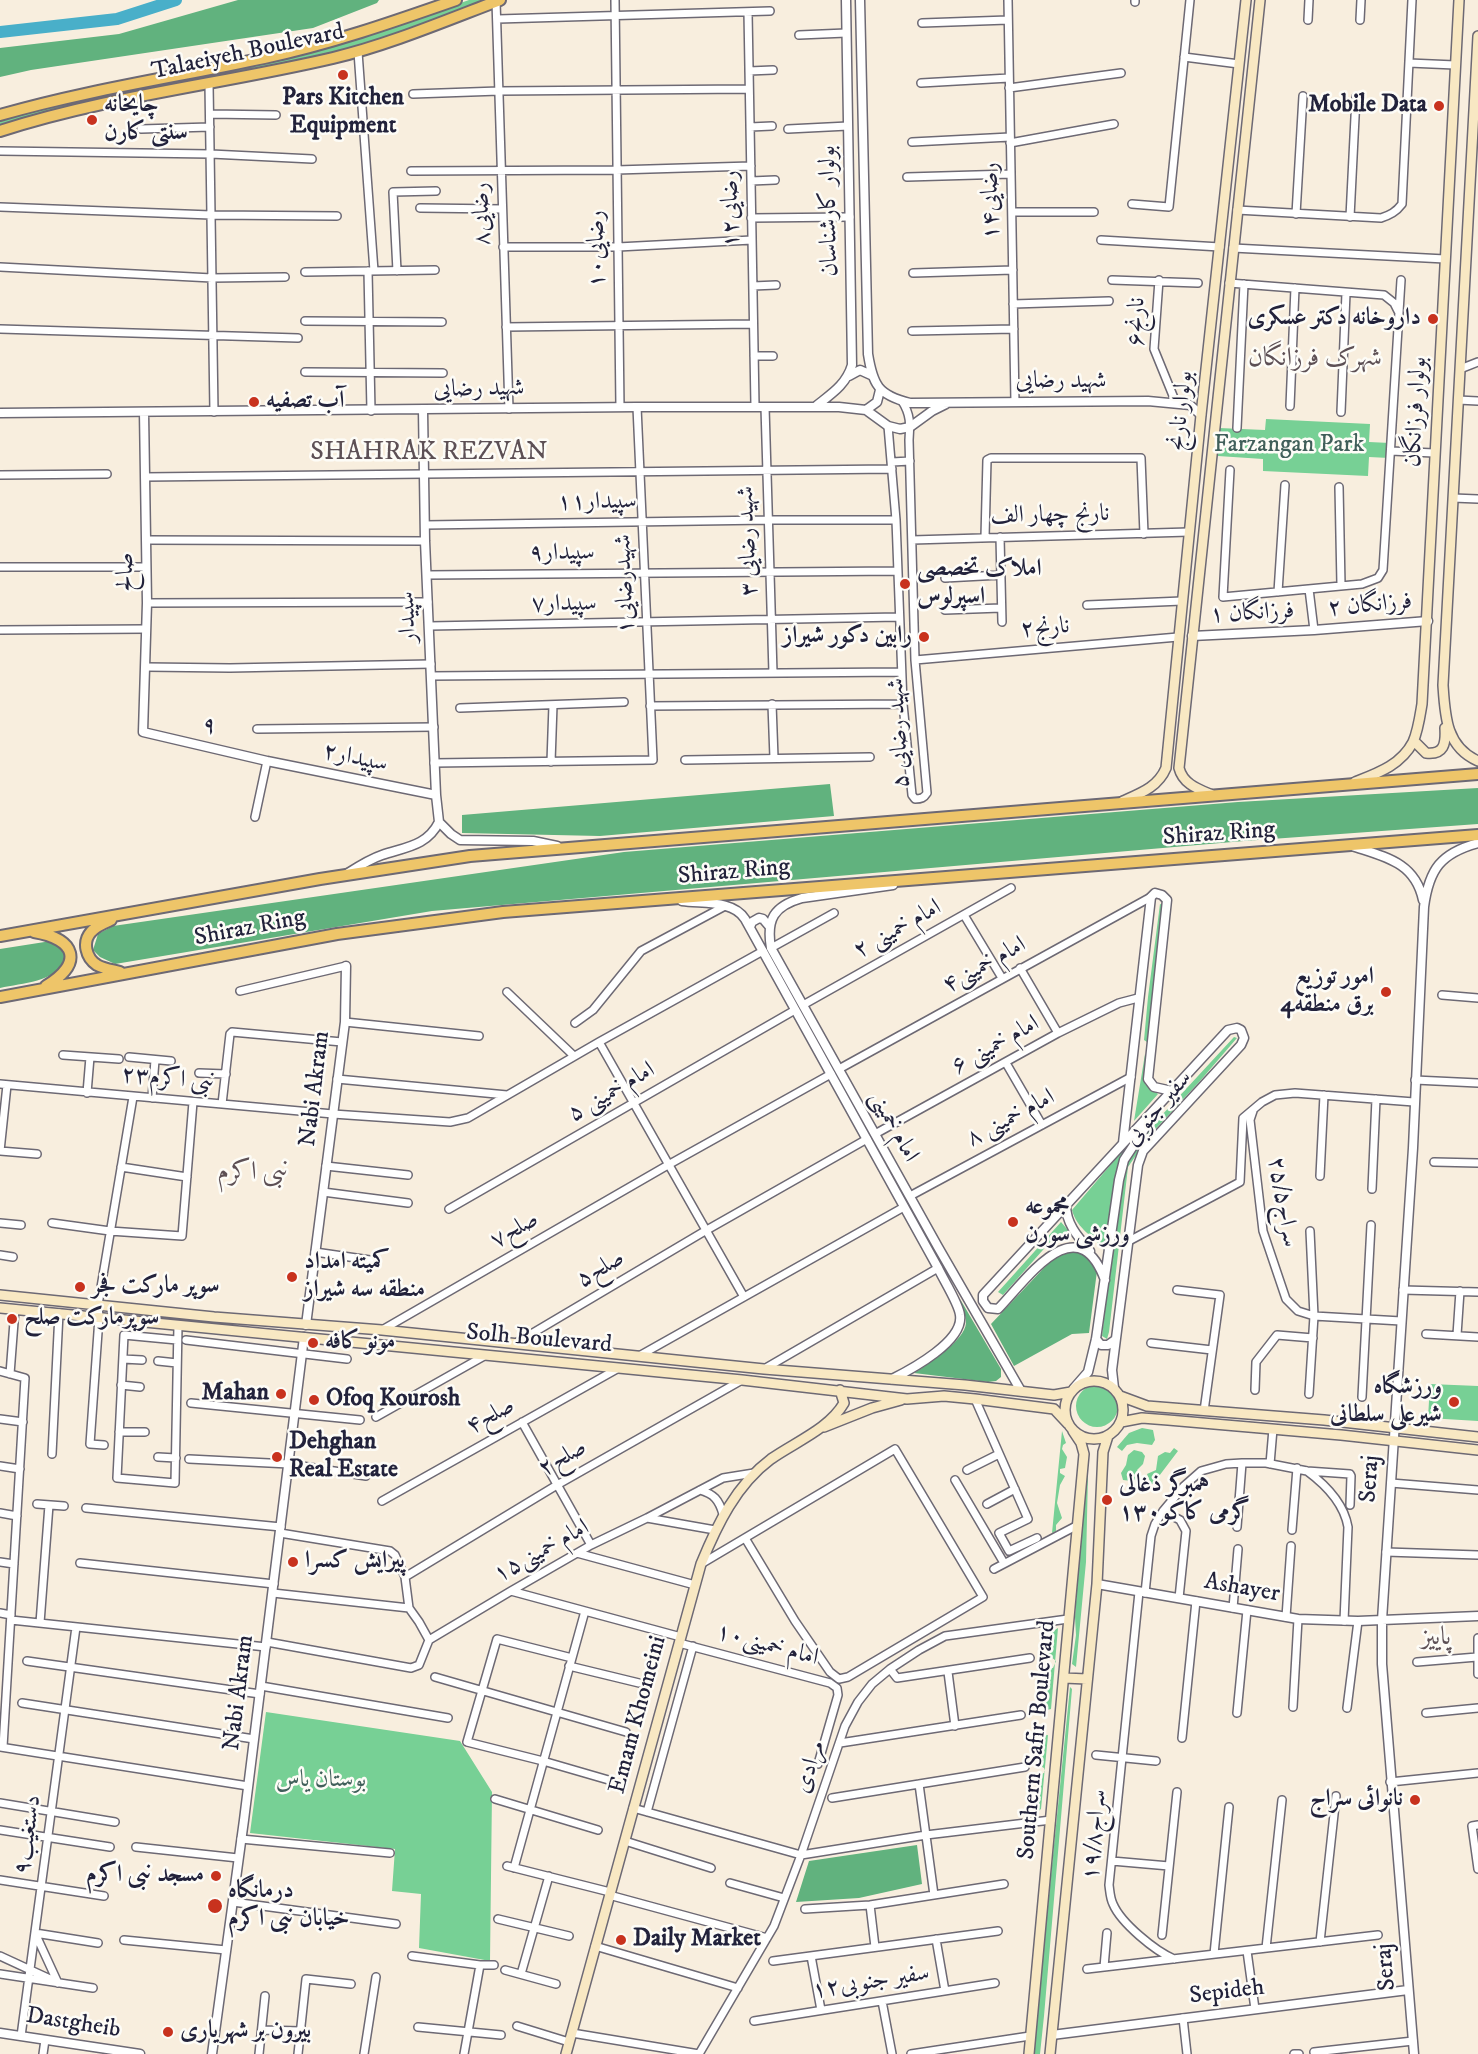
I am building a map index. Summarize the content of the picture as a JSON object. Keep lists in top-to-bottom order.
{
  "streets": {
    "main road": [
      "Talaeiyeh Boulevard",
      "بولوار نارنج",
      "بولوار فرزانگان",
      "Shiraz Ring",
      "Solh Boulevard",
      "Emam Khomeini",
      "Southern Safir Boulevard"
    ],
    "street": [
      "رضایی۱۴",
      "رضایی۱۲",
      "بولوار کارشناسان",
      "رضایی۸",
      "رضایی۱۰",
      "نارنج۶",
      "شهید رضایی",
      "سپیدار۱۱",
      "نارنج چهار الف",
      "شهید رضایی ۳",
      "سپیدار۹",
      "صالح",
      "شهیدرضایی۱",
      "سپیدار۷",
      "فرزانگان ۲",
      "فرزانگان ۱",
      "سپیدار",
      "نارنج۲",
      "۹",
      "شهید رضایی ۵",
      "سپیدار۲",
      "امام خمینی ۲",
      "امام خمینی۴",
      "امام خمینی ۶",
      "نبی اکرم۲۳",
      "Nabi Akram",
      "امام خمینی ۵",
      "سفیر جنوبی",
      "امام خمینی ۸",
      "امام خمینی",
      "سراج۲۵/۵",
      "صلح۷",
      "صلح۵",
      "صلح۴",
      "صلح۲",
      "Seraj",
      "۱۵امام خمینی",
      "Ashayer",
      "امام خمینی۱۰",
      "مرادی",
      "دستغیب۹",
      "سراج۱۹/۸",
      "سفیر جنوبی۱۲",
      "Sepideh",
      "Dastgheib"
    ]
  },
  "crossings": [
    ["Talaeiyeh Boulevard", "رضایی۸"],
    ["رضایی۱۴", "شهید رضایی"],
    ["رضایی۱۲", "شهید رضایی"],
    ["بولوار کارشناسان", "شهید رضایی"],
    ["رضایی۸", "شهید رضایی"],
    ["رضایی۱۰", "شهید رضایی"],
    ["نارنج۶", "شهید رضایی"],
    ["شهید رضایی", "شهید رضایی ۳"],
    ["شهید رضایی", "صالح"],
    ["شهید رضایی", "شهیدرضایی۱"],
    ["شهید رضایی", "سپیدار"],
    ["شهید رضایی", "شهید رضایی ۵"],
    ["بولوار نارنج", "نارنج چهار الف"],
    ["بولوار نارنج", "فرزانگان ۱"],
    ["بولوار نارنج", "نارنج۲"],
    ["بولوار فرزانگان", "فرزانگان ۲"],
    ["بولوار فرزانگان", "Shiraz Ring"],
    ["سپیدار۱۱", "شهید رضایی ۳"],
    ["سپیدار۱۱", "شهیدرضایی۱"],
    ["سپیدار۱۱", "سپیدار"],
    ["سپیدار۱۱", "شهید رضایی ۵"],
    ["نارنج چهار الف", "شهید رضایی ۵"],
    ["شهید رضایی ۳", "سپیدار۹"],
    ["شهید رضایی ۳", "سپیدار۷"],
    ["سپیدار۹", "شهیدرضایی۱"],
    ["سپیدار۹", "سپیدار"],
    ["سپیدار۹", "شهید رضایی ۵"],
    ["صالح", "۹"],
    ["شهیدرضایی۱", "سپیدار۷"],
    ["سپیدار۷", "سپیدار"],
    ["سپیدار۷", "شهید رضایی ۵"],
    ["فرزانگان ۲", "فرزانگان ۱"],
    ["سپیدار", "سپیدار۲"],
    ["نارنج۲", "شهید رضایی ۵"],
    ["۹", "سپیدار۲"],
    ["امام خمینی ۲", "امام خمینی ۵"],
    ["امام خمینی ۲", "امام خمینی"],
    ["امام خمینی۴", "سفیر جنوبی"],
    ["امام خمینی۴", "امام خمینی"],
    ["امام خمینی۴", "صلح۷"],
    ["امام خمینی ۶", "سفیر جنوبی"],
    ["امام خمینی ۶", "امام خمینی"],
    ["نبی اکرم۲۳", "Nabi Akram"],
    ["Nabi Akram", "Solh Boulevard"],
    ["امام خمینی ۵", "امام خمینی"],
    ["سفیر جنوبی", "امام خمینی ۸"],
    ["سفیر جنوبی", "Solh Boulevard"],
    ["سفیر جنوبی", "Southern Safir Boulevard"],
    ["امام خمینی ۸", "امام خمینی"],
    ["امام خمینی", "صلح۵"],
    ["امام خمینی", "Solh Boulevard"],
    ["صلح۷", "Solh Boulevard"],
    ["صلح۵", "Solh Boulevard"],
    ["Solh Boulevard", "صلح۴"],
    ["Solh Boulevard", "صلح۲"],
    ["Solh Boulevard", "Southern Safir Boulevard"],
    ["Seraj", "Ashayer"],
    ["Seraj", "Sepideh"],
    ["۱۵امام خمینی", "امام خمینی۱۰"],
    ["۱۵امام خمینی", "Emam Khomeini"],
    ["Ashayer", "Southern Safir Boulevard"],
    ["Ashayer", "سراج۱۹/۸"],
    ["امام خمینی۱۰", "Emam Khomeini"],
    ["Southern Safir Boulevard", "مرادی"],
    ["Southern Safir Boulevard", "Sepideh"],
    ["دستغیب۹", "Dastgheib"]
  ],
  "districts": [
    "شهرک فرزانگان",
    "SHAHRAK REZVAN",
    "نبی اکرم",
    "پاییز"
  ],
  "parks": ["Farzangan Park", "بوستان یاس"],
  "places": [
    "Pars Kitchen Equipment",
    "Mobile Data",
    "چایخانه سنتی کارن",
    "داروخانه دکتر عسکری",
    "آب تصفیه",
    "املاک تخصصی اسپرلوس",
    "رابین دکور شیراز",
    "امور توزیع برق منطقه4",
    "مجموعه ورزشی سورن",
    "کمیته امداد منطقه سه شیراز",
    "سوپر مارکت فجر",
    "سوپرمارکت صلح",
    "مونو کافه",
    "Mahan",
    "Ofoq Kourosh",
    "ورزشگاه شیرعلی سلطانی",
    "Dehghan Real Estate",
    "همبرگر ذغالی ۱۳۰گرمی کاکو",
    "پیرایش کسرا",
    "نانوائی سراج",
    "مسجد نبی اکرم",
    "درمانگاه خیابان نبی اکرم",
    "Daily Market",
    "بیرون بر شهریاری"
  ]
}
